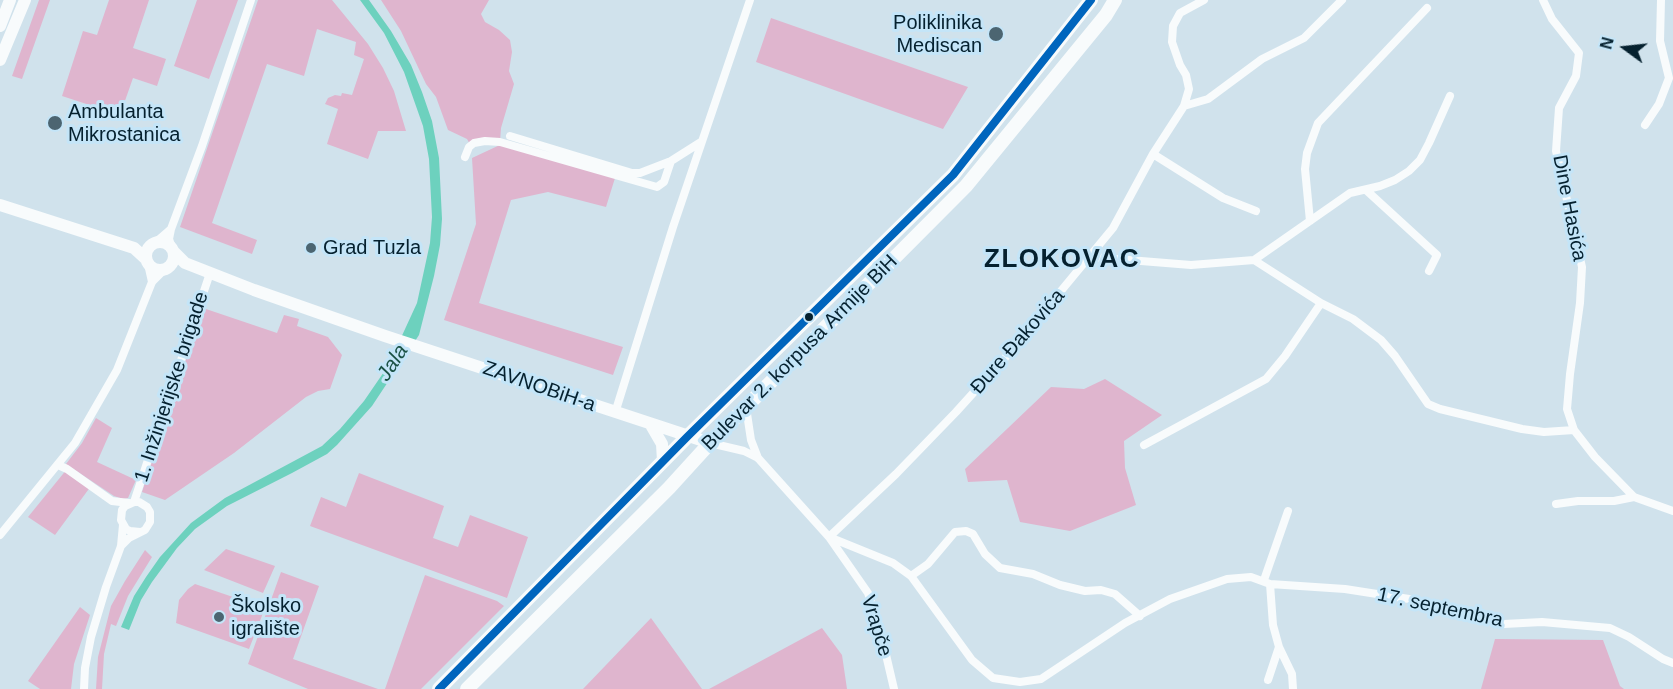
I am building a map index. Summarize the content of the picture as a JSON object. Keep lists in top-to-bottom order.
{
  "streets": {
    "main road": ["Bulevar 2. korpusa Armije BiH"],
    "street": [
      "Dine Hasića",
      "Đure Đakovića",
      "1. Inžinjerijske brigade",
      "ZAVNOBiH-a",
      "17. septembra",
      "Vrapče"
    ]
  },
  "crossings": [
    ["Đure Đakovića", "17. septembra"],
    ["Đure Đakovića", "Vrapče"],
    ["Bulevar 2. korpusa Armije BiH", "17. septembra"],
    ["1. Inžinjerijske brigade", "ZAVNOBiH-a"],
    ["17. septembra", "Vrapče"]
  ],
  "districts": ["ZLOKOVAC"],
  "water": ["Jala"],
  "places": [
    "Poliklinika Mediscan",
    "Ambulanta Mikrostanica",
    "Grad Tuzla",
    "Školsko igralište"
  ],
  "north": "left"
}
